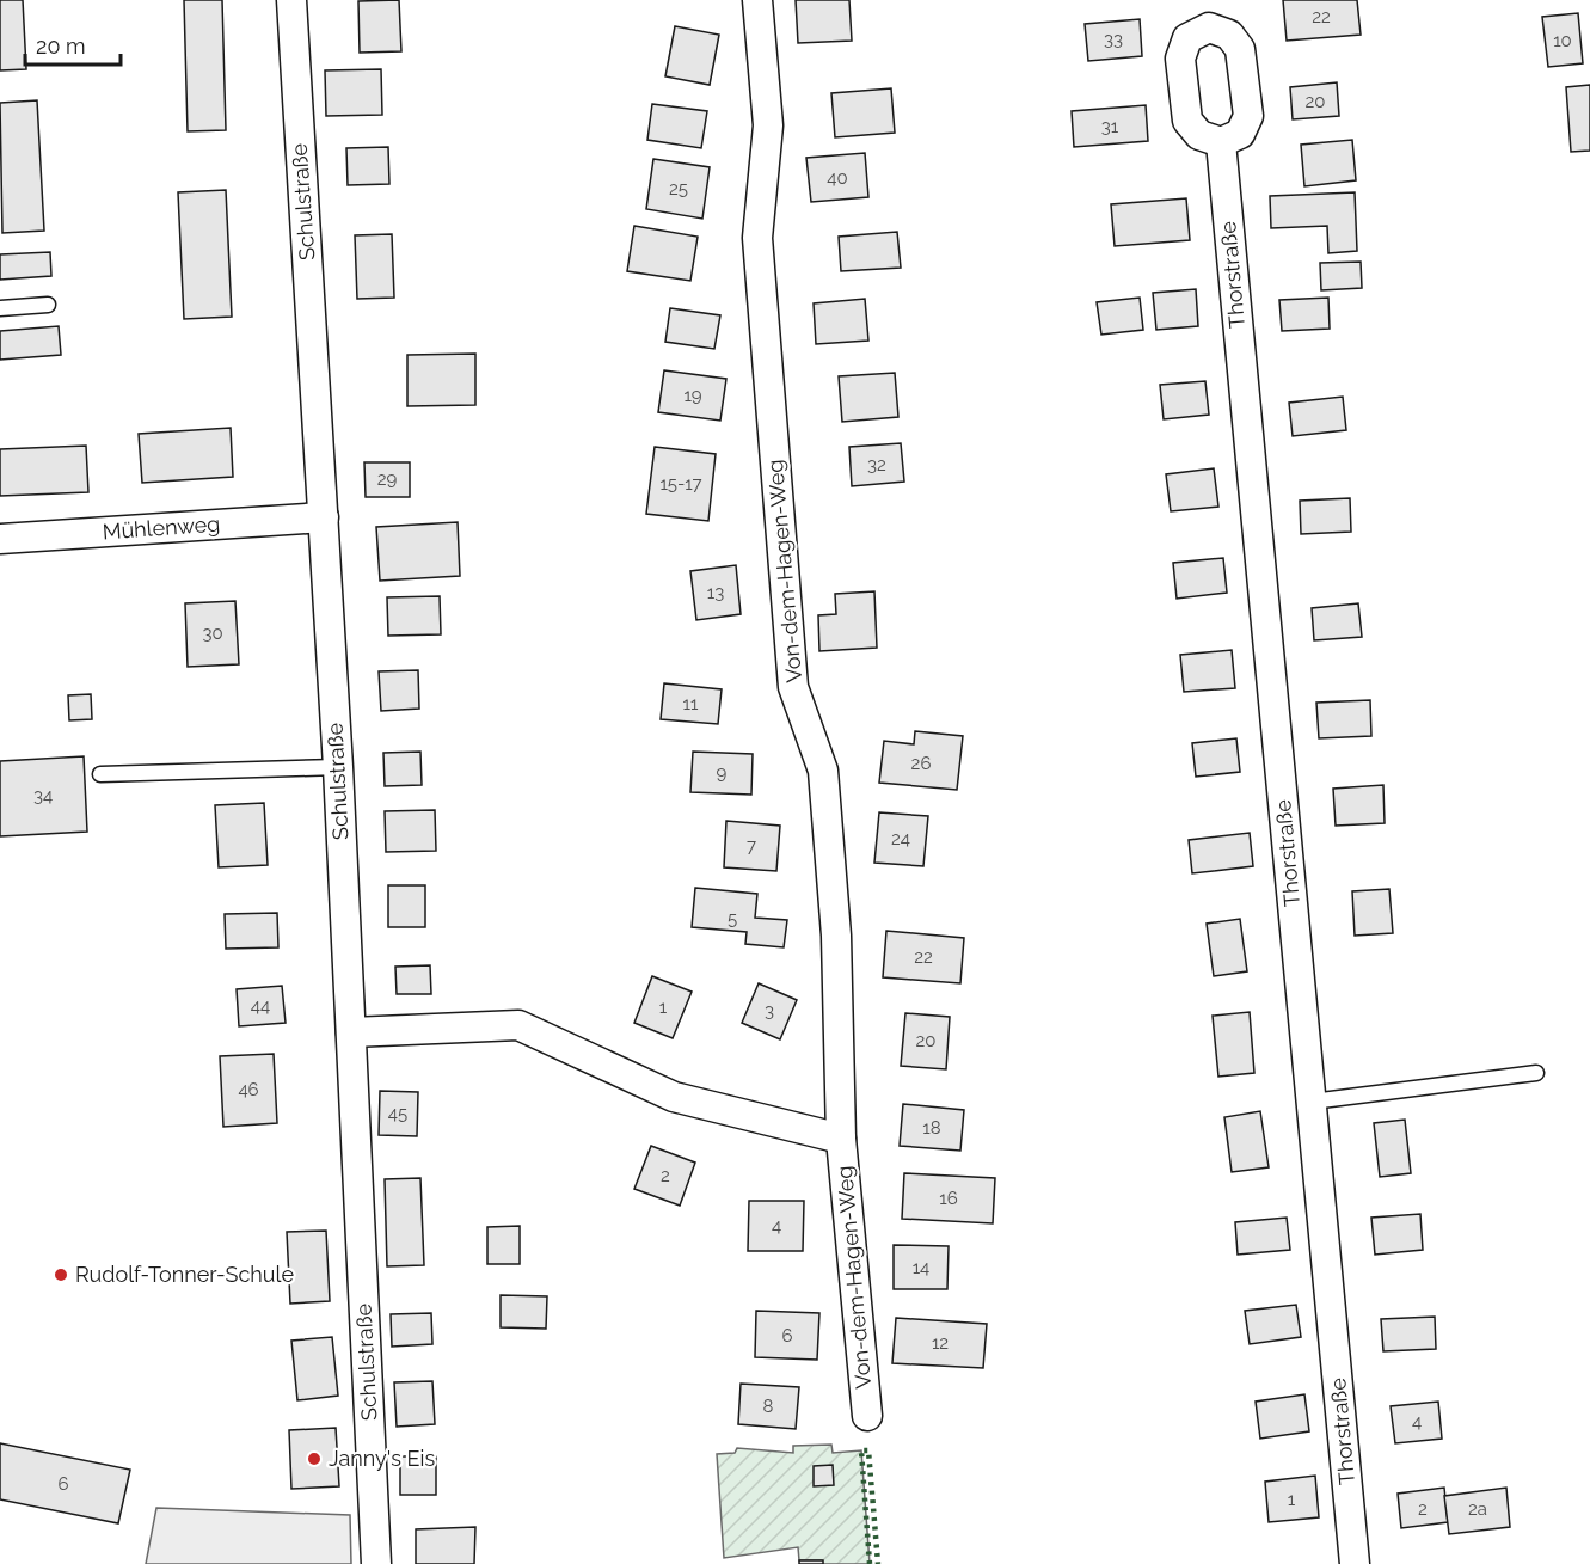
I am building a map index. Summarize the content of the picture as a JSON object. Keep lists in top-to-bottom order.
{
  "streets": {
    "street": [
      "Schulstraße",
      "Thorstraße",
      "Mühlenweg",
      "Von-dem-Hagen-Weg"
    ]
  },
  "crossings": [
    ["Schulstraße", "Mühlenweg"],
    ["Schulstraße", "Von-dem-Hagen-Weg"]
  ],
  "places": ["Rudolf-Tonner-Schule", "Janny's Eis"],
  "house_numbers": [
    "22",
    "33",
    "10",
    "20",
    "31",
    "40",
    "25",
    "19",
    "32",
    "29",
    "15-17",
    "13",
    "30",
    "11",
    "26",
    "9",
    "34",
    "24",
    "7",
    "5",
    "22",
    "44",
    "1",
    "3",
    "20",
    "46",
    "45",
    "18",
    "2",
    "16",
    "4",
    "14",
    "6",
    "12",
    "8",
    "4",
    "6",
    "1",
    "2",
    "2a"
  ],
  "scale_bar": "20 m"
}
